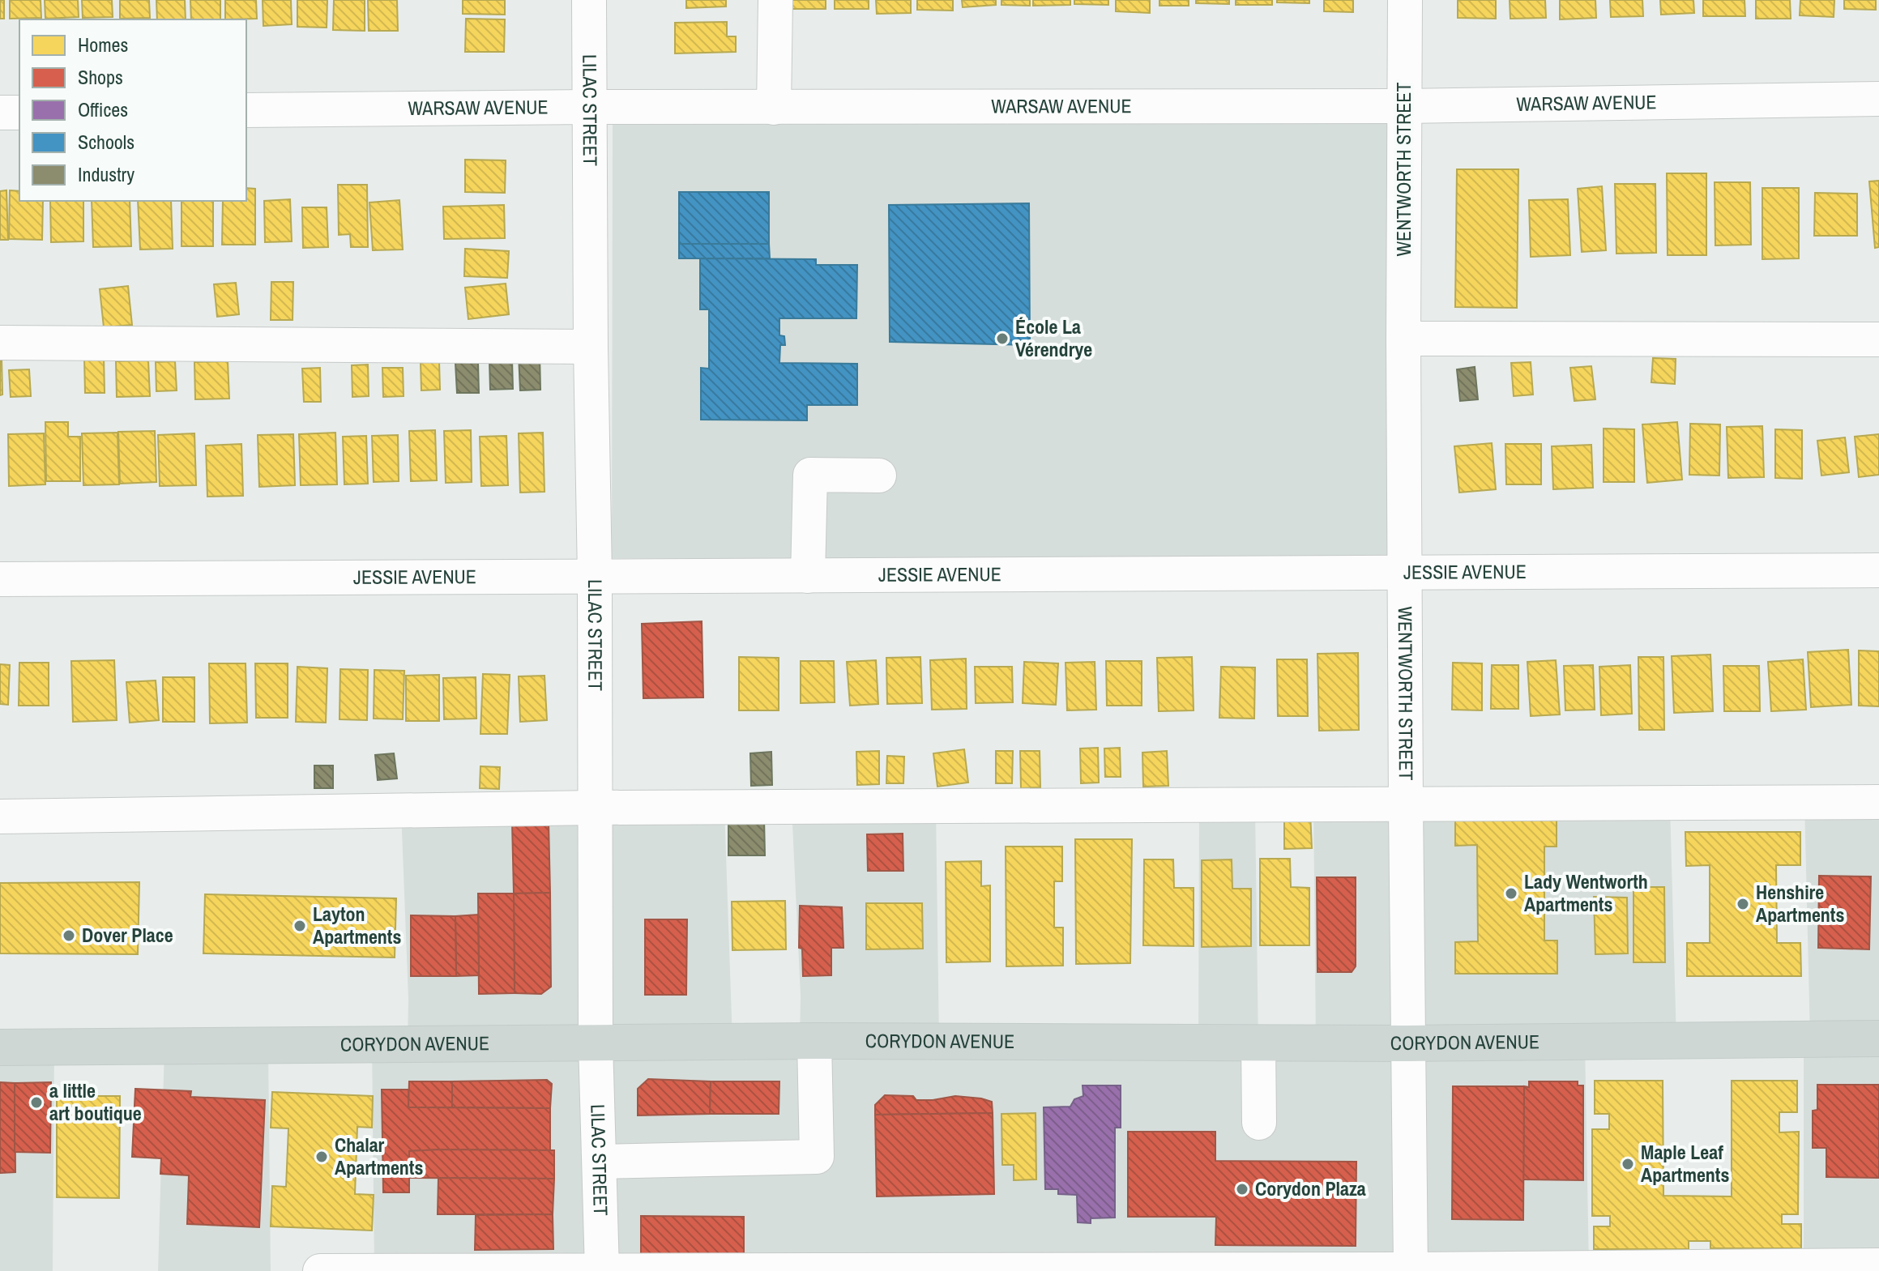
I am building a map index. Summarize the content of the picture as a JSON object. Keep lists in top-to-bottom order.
{
  "streets": {
    "main road": ["CORYDON AVENUE"],
    "street": [
      "WARSAW AVENUE",
      "LILAC STREET",
      "WENTWORTH STREET",
      "JESSIE AVENUE"
    ]
  },
  "crossings": [
    ["WARSAW AVENUE", "LILAC STREET"],
    ["WARSAW AVENUE", "WENTWORTH STREET"],
    ["LILAC STREET", "JESSIE AVENUE"],
    ["LILAC STREET", "CORYDON AVENUE"],
    ["WENTWORTH STREET", "JESSIE AVENUE"],
    ["WENTWORTH STREET", "CORYDON AVENUE"]
  ],
  "places": [
    "École La Vérendrye",
    "Lady Wentworth Apartments",
    "Henshire Apartments",
    "Layton Apartments",
    "Dover Place",
    "a little art boutique",
    "Chalar Apartments",
    "Maple Leaf Apartments",
    "Corydon Plaza"
  ],
  "legend": [
    "Homes",
    "Shops",
    "Offices",
    "Schools",
    "Industry"
  ]
}
